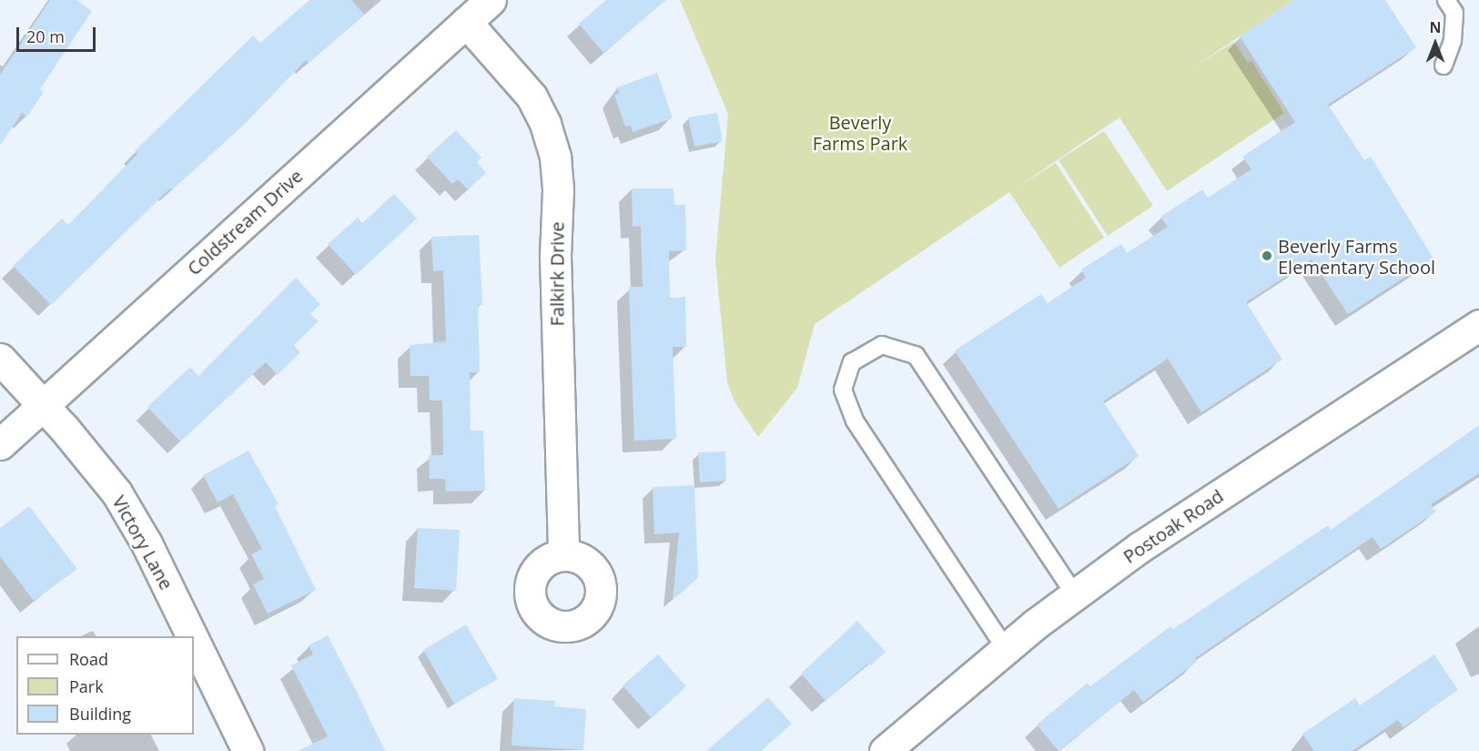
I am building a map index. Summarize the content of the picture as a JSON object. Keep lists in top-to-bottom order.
{
  "streets": {
    "street": [
      "Coldstream Drive",
      "Falkirk Drive",
      "Postoak Road",
      "Victory Lane"
    ]
  },
  "crossings": [
    ["Coldstream Drive", "Falkirk Drive"],
    ["Coldstream Drive", "Victory Lane"]
  ],
  "parks": ["Beverly Farms Park"],
  "places": ["Beverly Farms Elementary School"],
  "legend": ["Road", "Park", "Building"],
  "scale_bar": "20 m",
  "north": "top"
}
